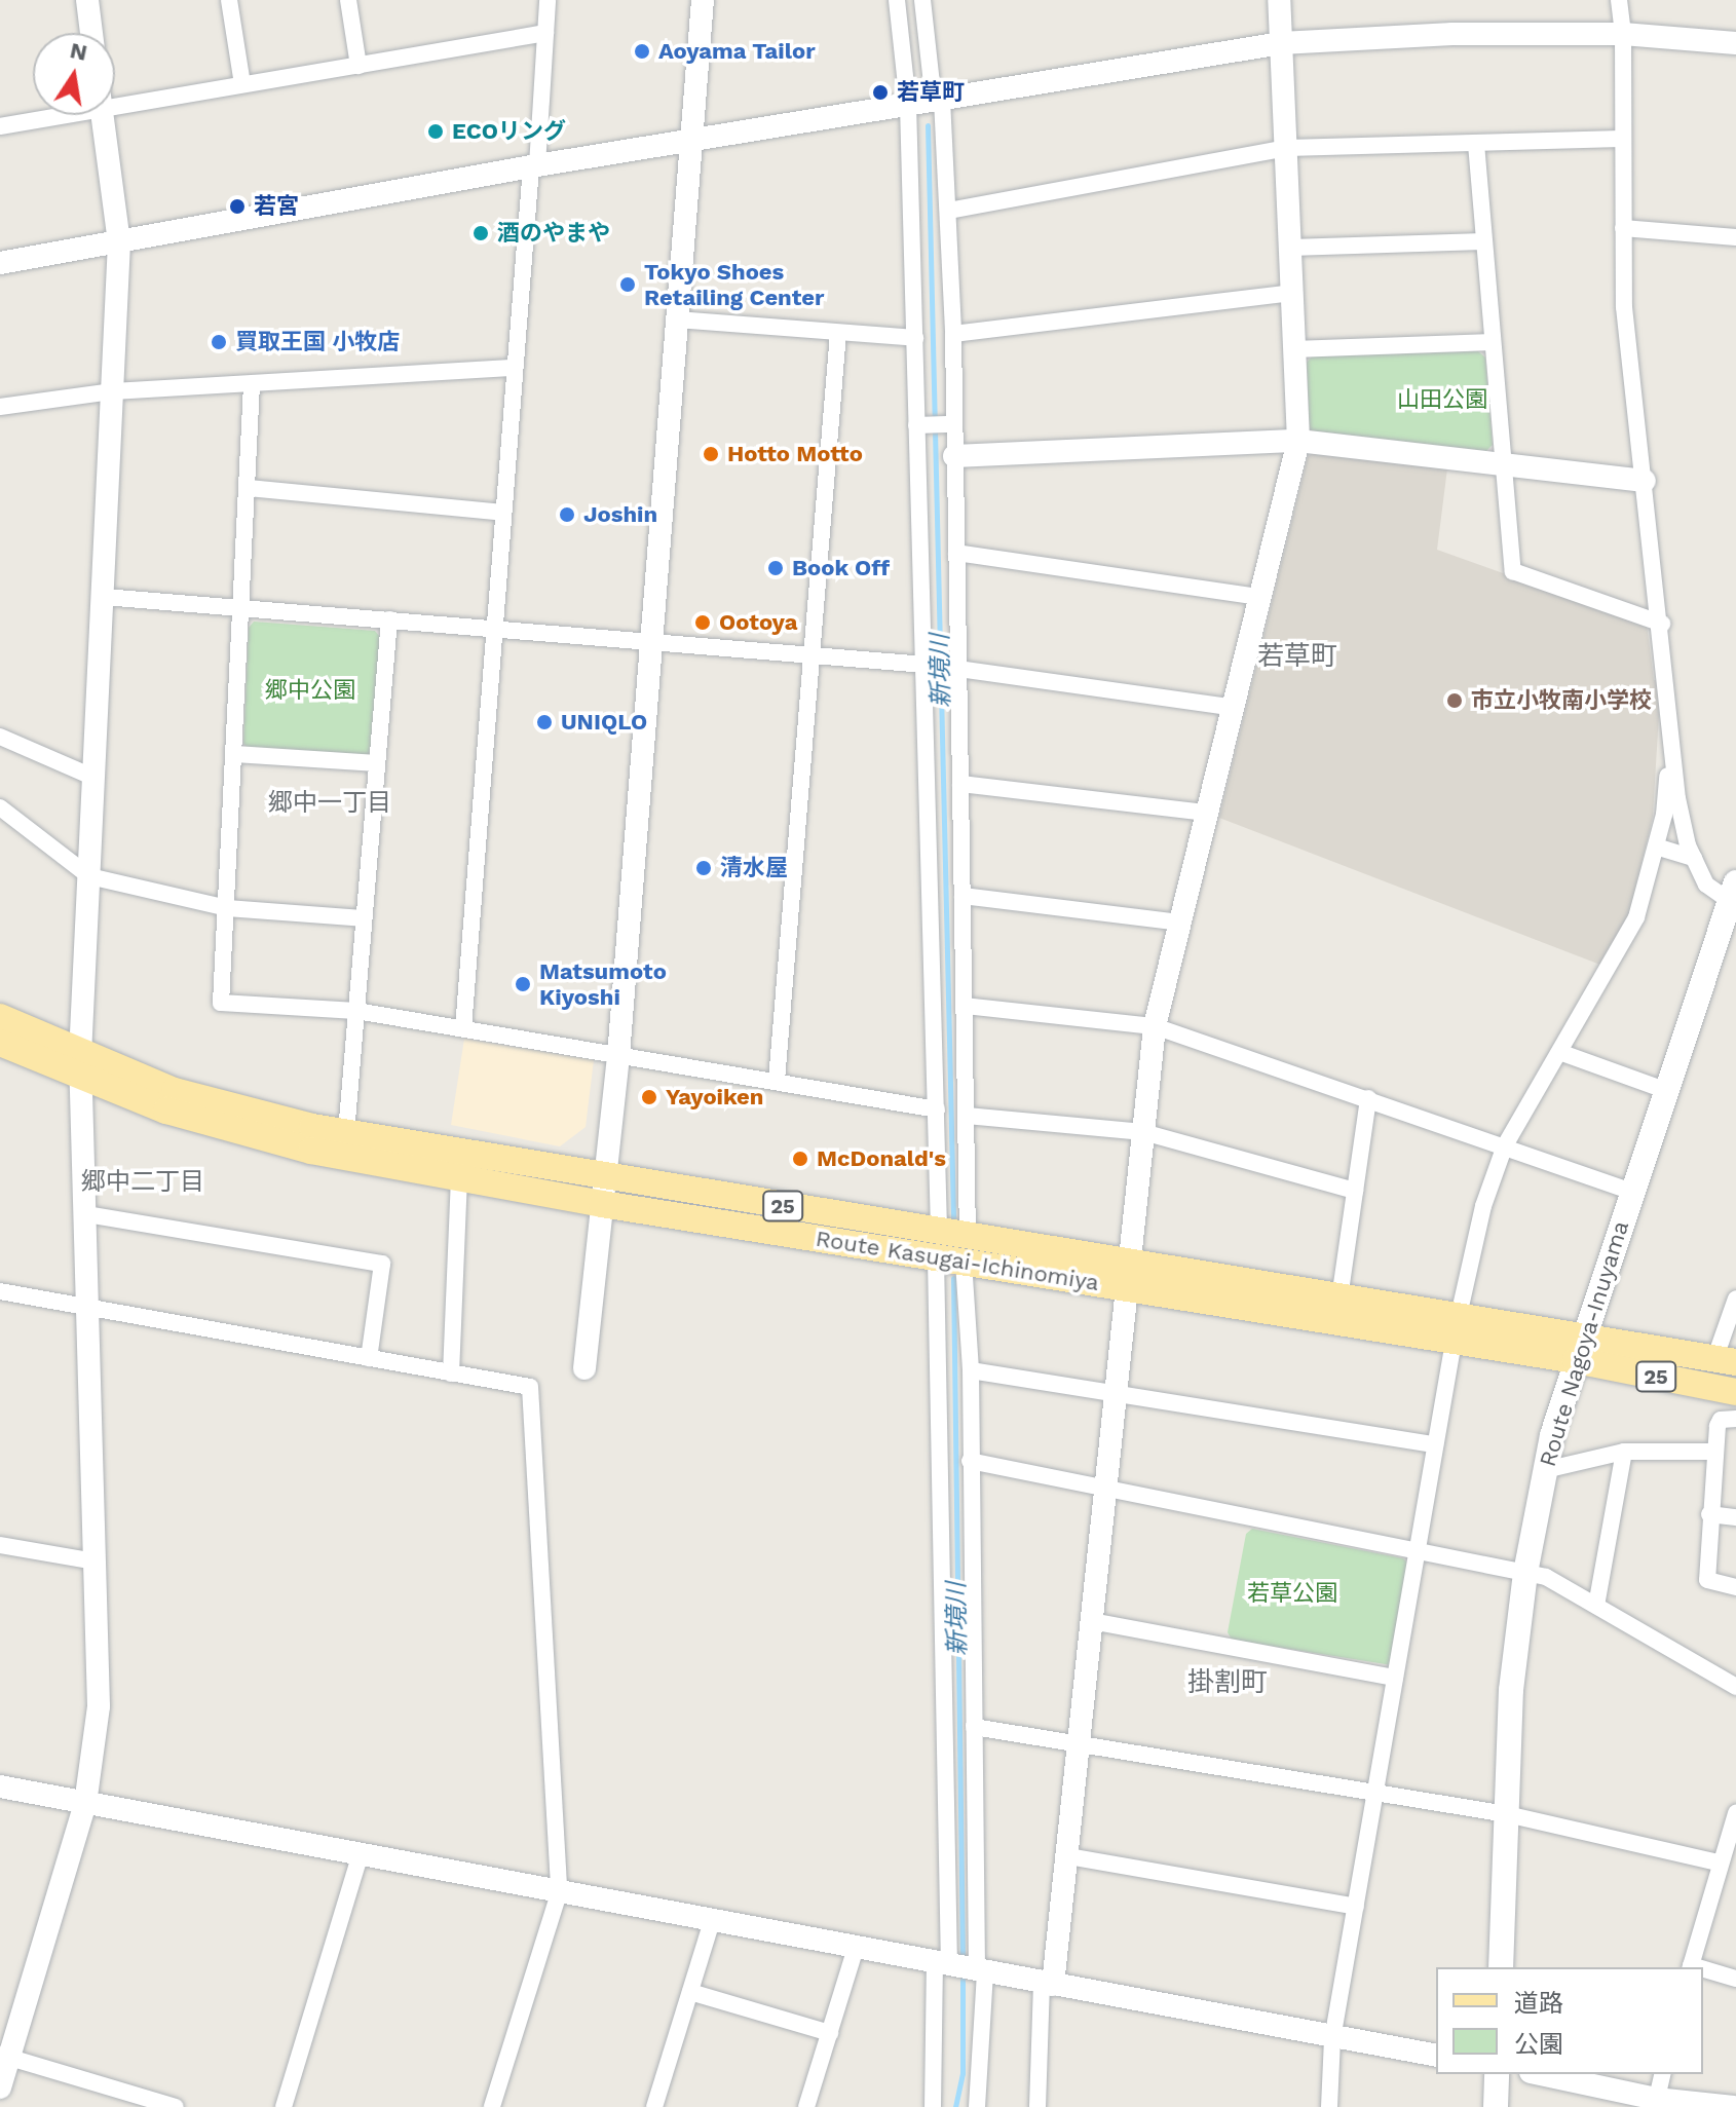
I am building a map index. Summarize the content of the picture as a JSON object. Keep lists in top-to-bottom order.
{
  "streets": {
    "main road": ["25", "Route Kasugai-Ichinomiya", "Route Nagoya-Inuyama"]
  },
  "crossings": [
    ["Route Kasugai-Ichinomiya", "Route Nagoya-Inuyama"]
  ],
  "districts": [
    "若草町",
    "郷中一丁目",
    "郷中二丁目",
    "掛割町"
  ],
  "water": ["新境川"],
  "parks": ["山田公園", "郷中公園", "若草公園"],
  "places": [
    "Aoyama Tailor",
    "若草町",
    "ECOリング",
    "若宮",
    "酒のやまや",
    "Tokyo Shoes Retailing Center",
    "買取王国 小牧店",
    "Hotto Motto",
    "Joshin",
    "Book Off",
    "Ootoya",
    "市立小牧南小学校",
    "UNIQLO",
    "清水屋",
    "Matsumoto Kiyoshi",
    "Yayoiken",
    "McDonald's"
  ],
  "legend": ["道路", "公園"],
  "north": "top"
}
